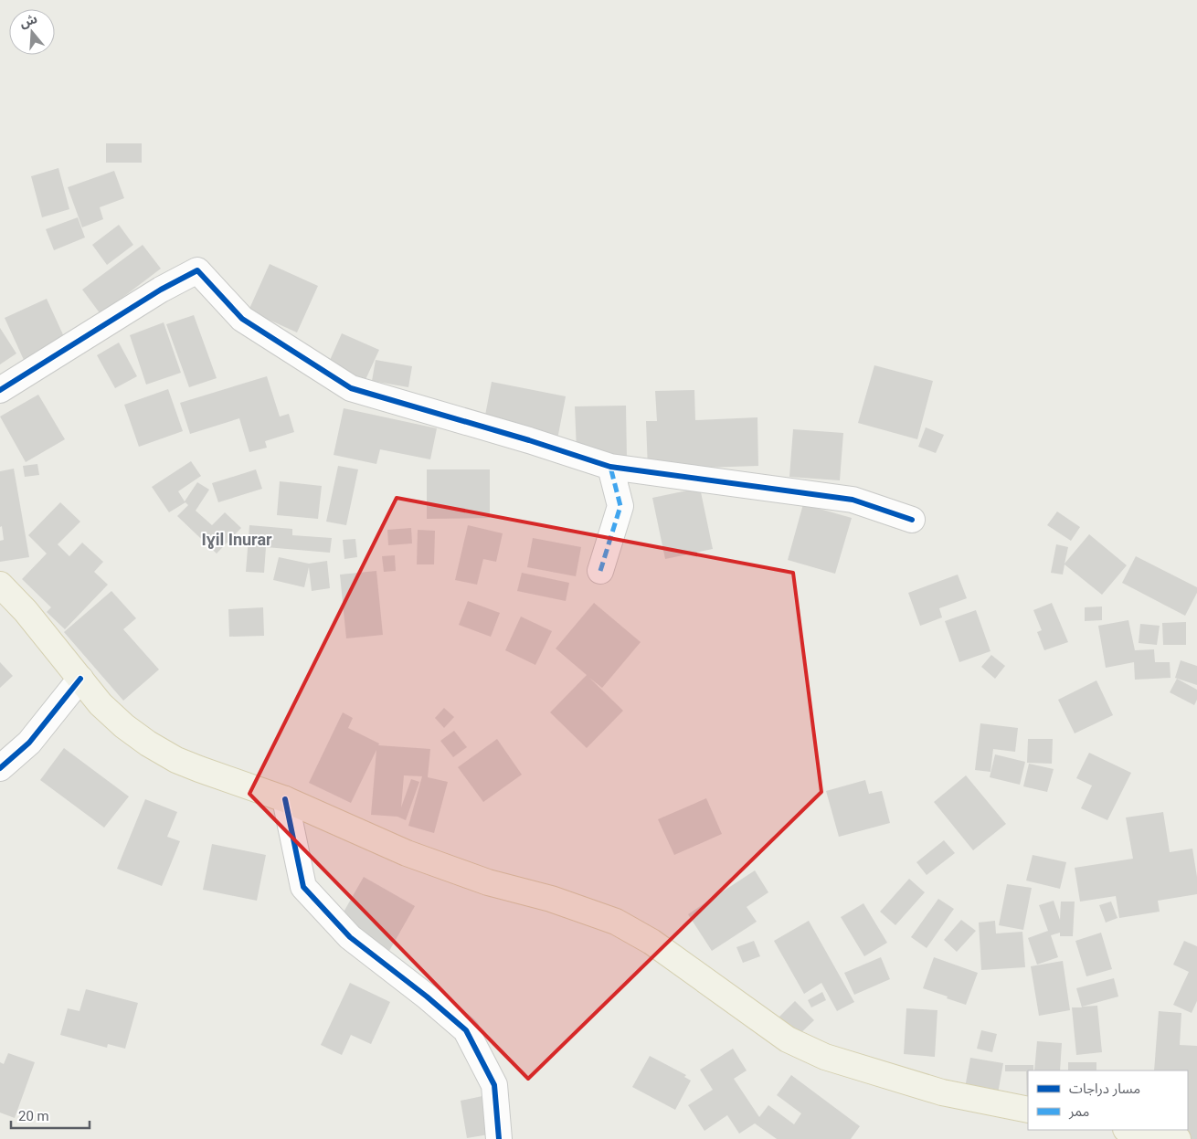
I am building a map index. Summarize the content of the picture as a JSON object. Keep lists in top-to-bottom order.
{
  "districts": ["Iɣil Inurar"],
  "legend": ["مسار دراجات", "ممر"],
  "scale_bar": "20 m",
  "north": "top"
}
